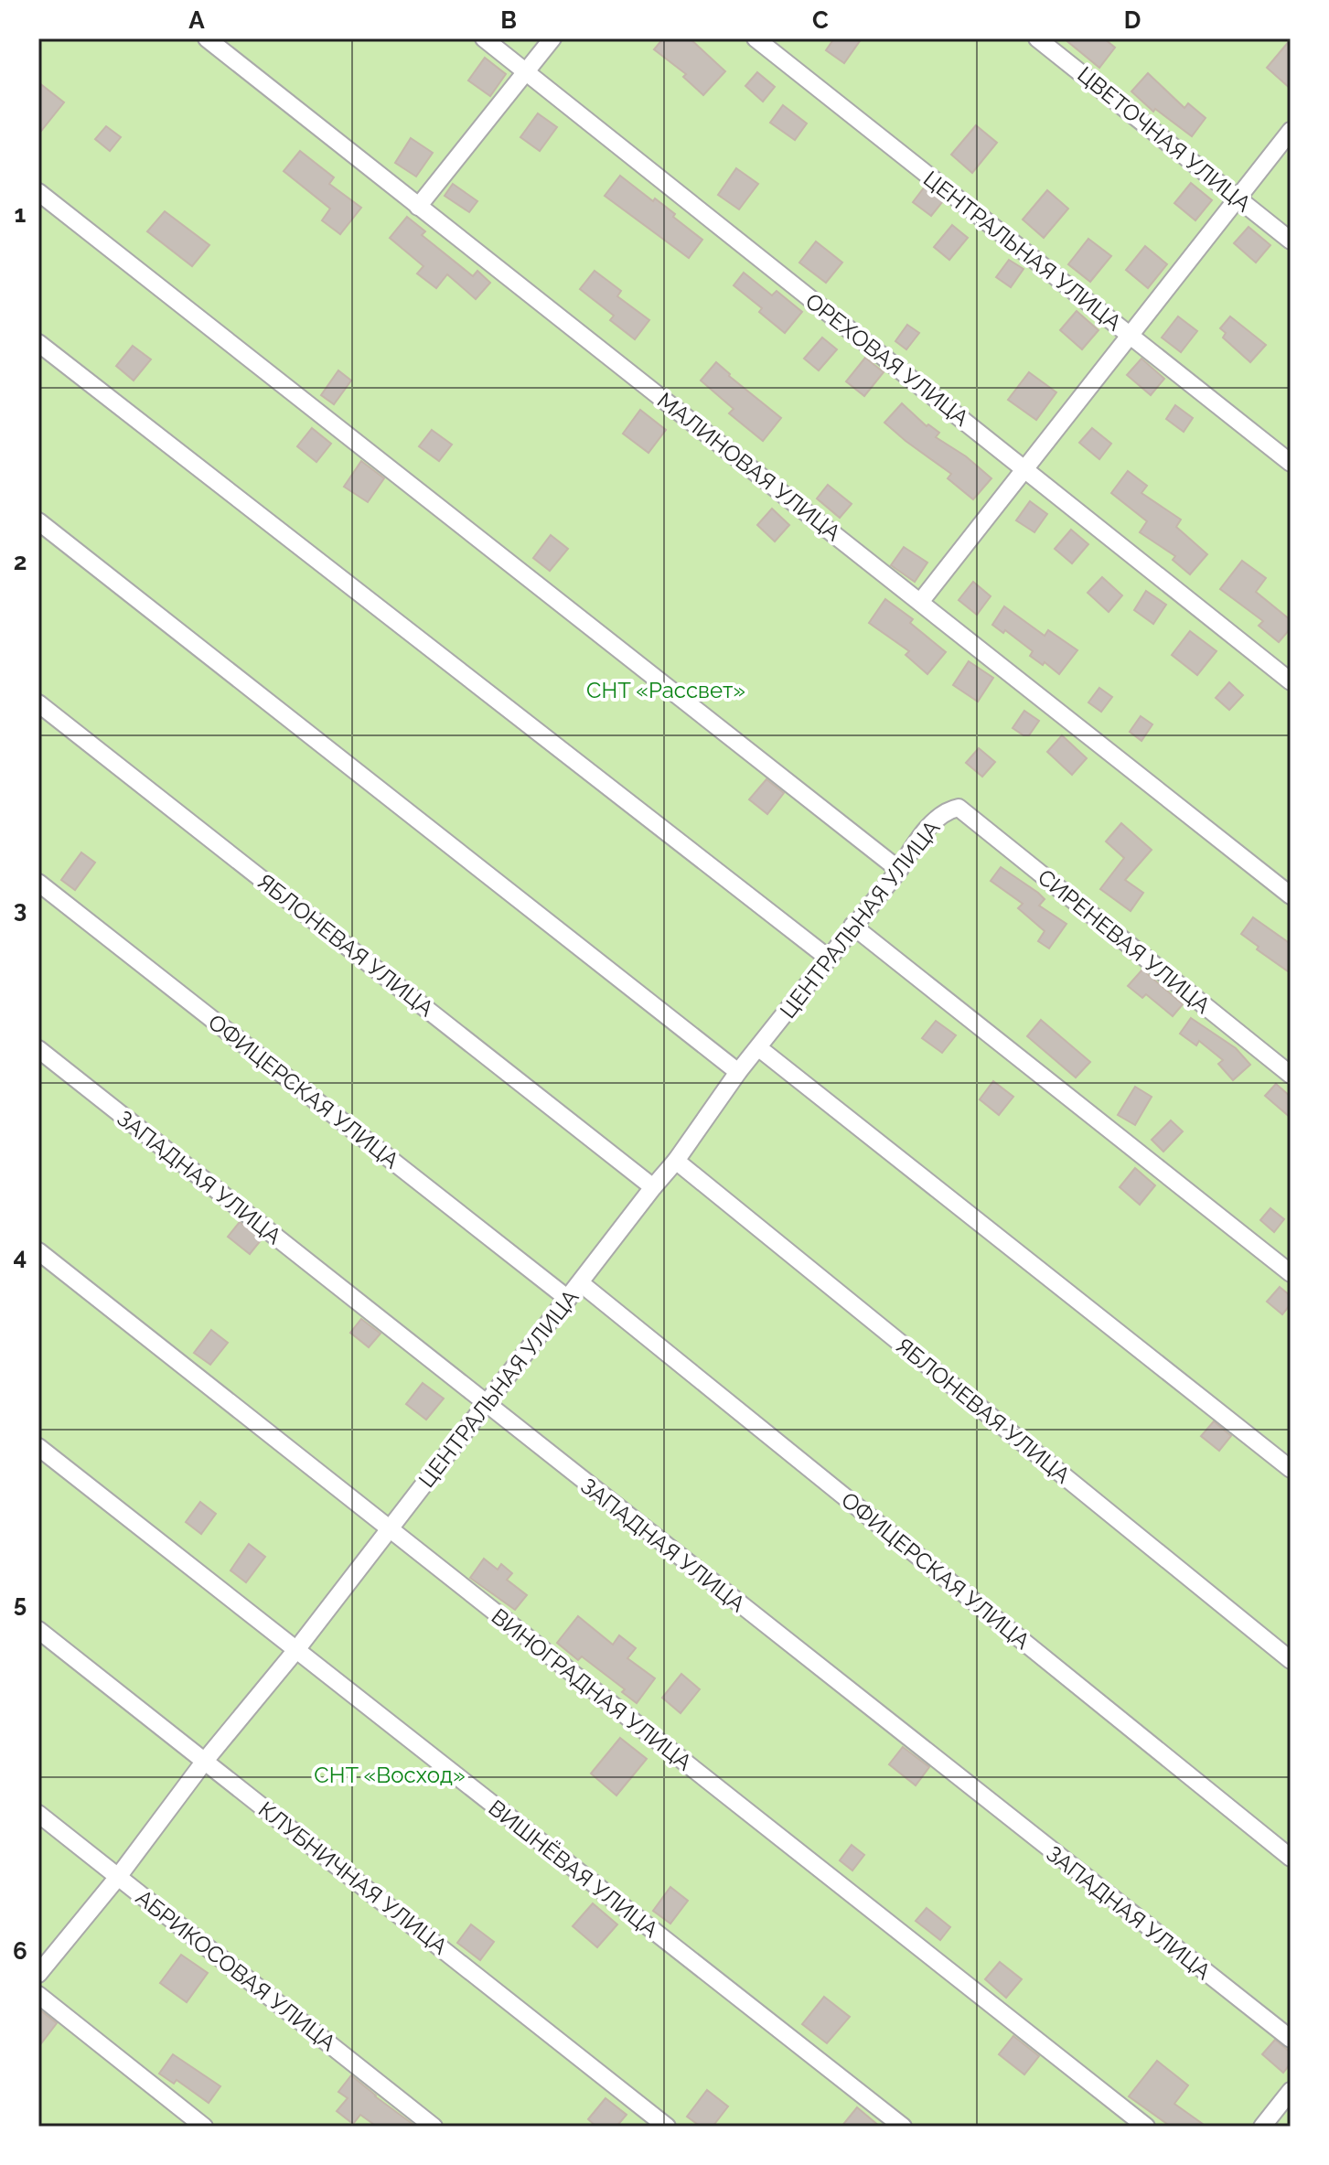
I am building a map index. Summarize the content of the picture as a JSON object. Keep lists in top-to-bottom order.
{
  "streets": {
    "street": [
      "ЦВЕТОЧНАЯ УЛИЦА",
      "ЦЕНТРАЛЬНАЯ УЛИЦА",
      "ОРЕХОВАЯ УЛИЦА",
      "МАЛИНОВАЯ УЛИЦА",
      "СИРЕНЕВАЯ УЛИЦА",
      "ЯБЛОНЕВАЯ УЛИЦА",
      "ОФИЦЕРСКАЯ УЛИЦА",
      "ЗАПАДНАЯ УЛИЦА",
      "ВИНОГРАДНАЯ УЛИЦА",
      "ВИШНЁВАЯ УЛИЦА",
      "КЛУБНИЧНАЯ УЛИЦА",
      "АБРИКОСОВАЯ УЛИЦА"
    ]
  },
  "crossings": [
    ["ЦЕНТРАЛЬНАЯ УЛИЦА", "СИРЕНЕВАЯ УЛИЦА"],
    ["ЦЕНТРАЛЬНАЯ УЛИЦА", "ЯБЛОНЕВАЯ УЛИЦА"],
    ["ЦЕНТРАЛЬНАЯ УЛИЦА", "ОФИЦЕРСКАЯ УЛИЦА"],
    ["ЦЕНТРАЛЬНАЯ УЛИЦА", "ЗАПАДНАЯ УЛИЦА"],
    ["ЦЕНТРАЛЬНАЯ УЛИЦА", "ВИНОГРАДНАЯ УЛИЦА"],
    ["ЦЕНТРАЛЬНАЯ УЛИЦА", "ВИШНЁВАЯ УЛИЦА"],
    ["ЦЕНТРАЛЬНАЯ УЛИЦА", "КЛУБНИЧНАЯ УЛИЦА"],
    ["ЦЕНТРАЛЬНАЯ УЛИЦА", "АБРИКОСОВАЯ УЛИЦА"]
  ],
  "parks": ["СНТ «Рассвет»", "СНТ «Восход»"],
  "grid": {
    "columns": [
      "A",
      "B",
      "C",
      "D"
    ],
    "rows": [
      "1",
      "2",
      "3",
      "4",
      "5",
      "6"
    ]
  }
}
